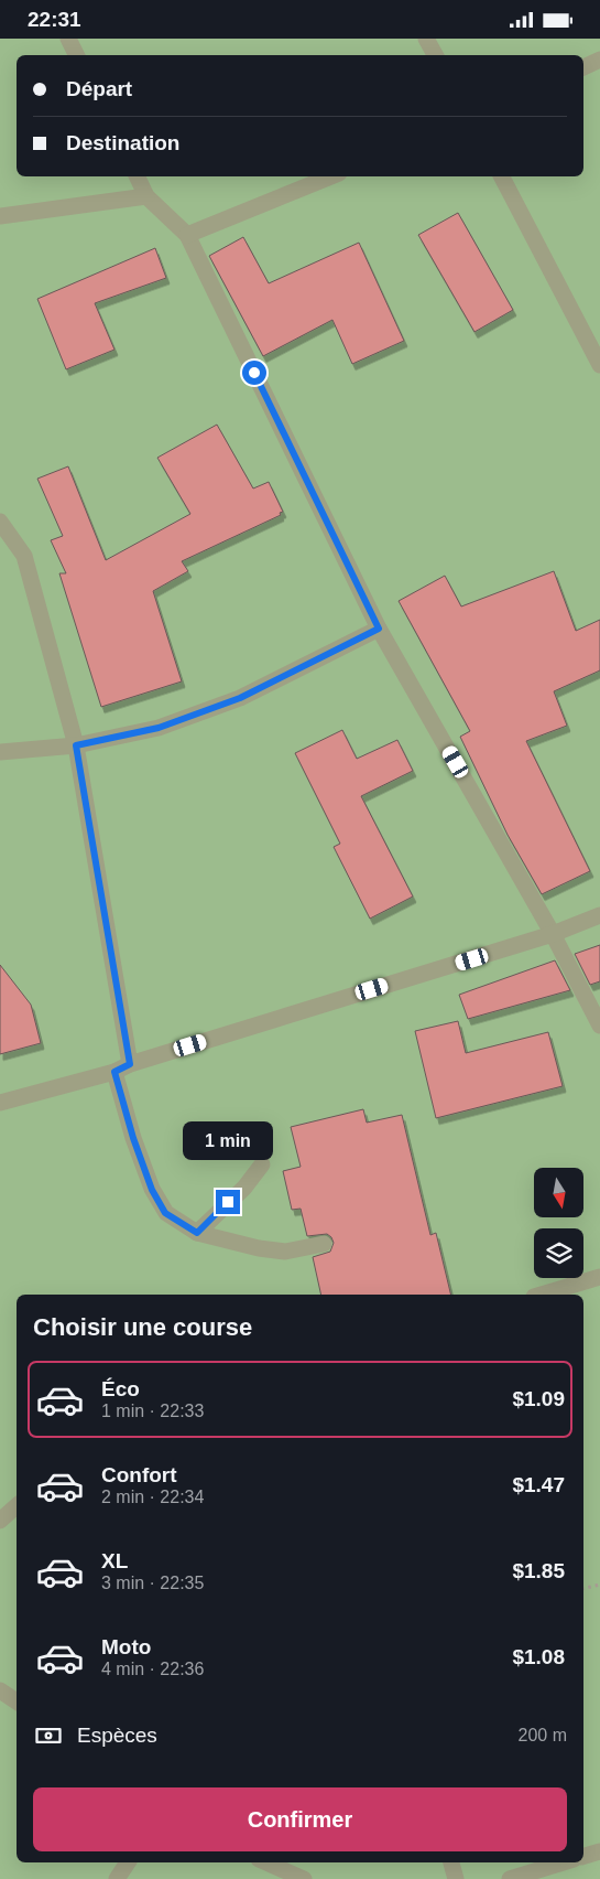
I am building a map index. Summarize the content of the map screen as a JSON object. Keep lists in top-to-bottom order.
{
  "north": "bottom",
  "page": {
    "status": "22:31",
    "banner": ["Départ", "Destination"],
    "bubble": "1 min",
    "heading": "Choisir une course",
    "list": [
      {
        "name": "Éco",
        "note": "1 min · 22:33",
        "value": "$1.09"
      },
      {
        "name": "Confort",
        "note": "2 min · 22:34",
        "value": "$1.47"
      },
      {
        "name": "XL",
        "note": "3 min · 22:35",
        "value": "$1.85"
      },
      {
        "name": "Moto",
        "note": "4 min · 22:36",
        "value": "$1.08"
      }
    ],
    "pay": ["Espèces", "200 m"],
    "buttons": "Confirmer"
  }
}
